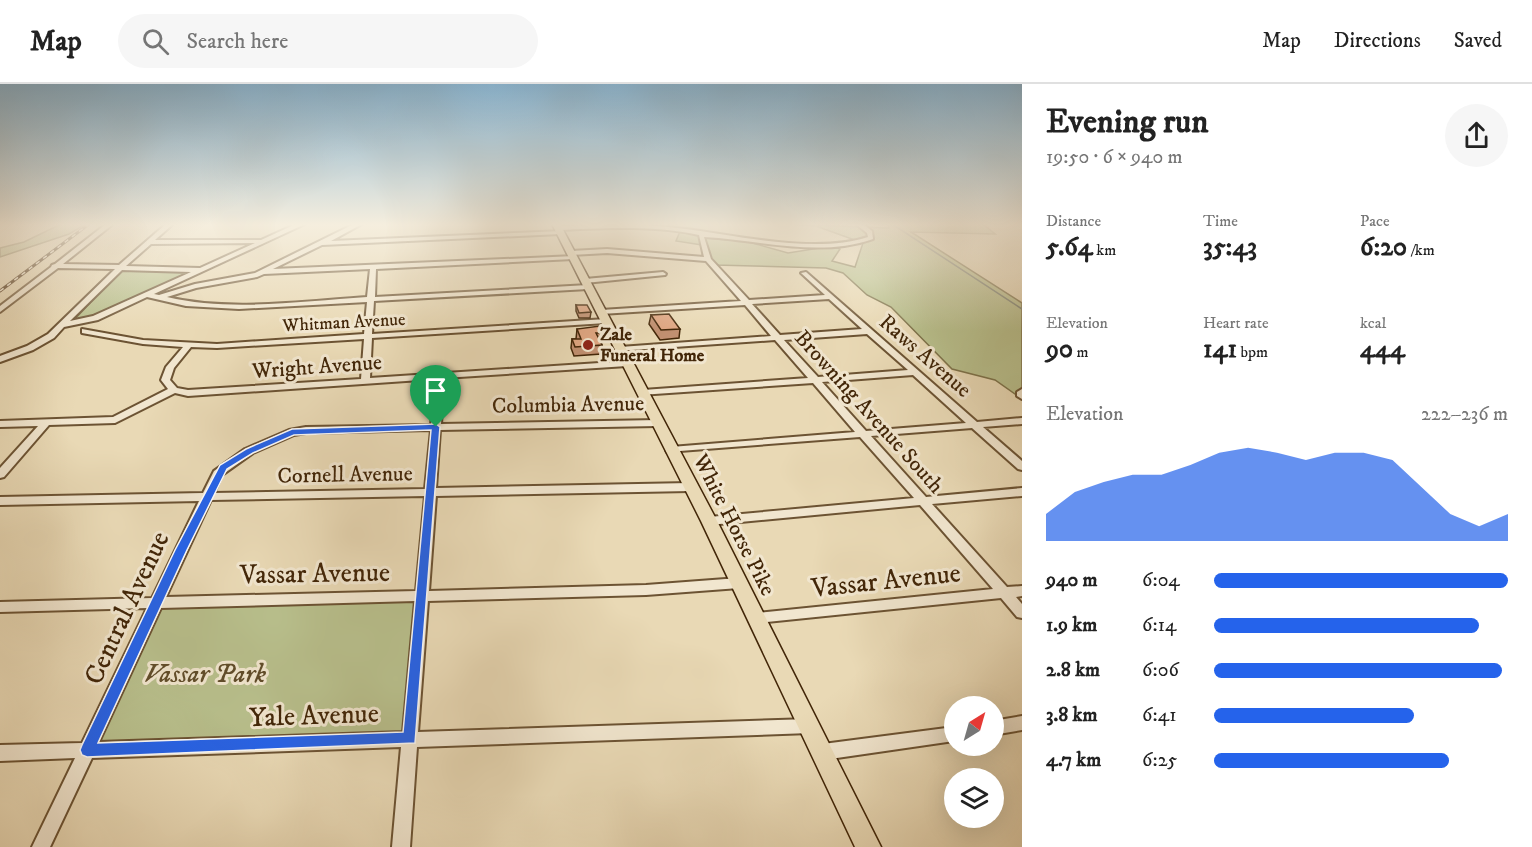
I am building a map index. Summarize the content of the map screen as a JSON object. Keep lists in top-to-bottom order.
{
  "streets": {
    "highway": ["White Horse Pike"],
    "street": [
      "Whitman Avenue",
      "Raws Avenue",
      "Wright Avenue",
      "Columbia Avenue",
      "Browning Avenue South",
      "Cornell Avenue",
      "Vassar Avenue",
      "Central Avenue",
      "Yale Avenue"
    ]
  },
  "crossings": [
    ["Whitman Avenue", "Raws Avenue"],
    ["Whitman Avenue", "Browning Avenue South"],
    ["Whitman Avenue", "White Horse Pike"],
    ["Raws Avenue", "Wright Avenue"],
    ["Raws Avenue", "Columbia Avenue"],
    ["Wright Avenue", "Browning Avenue South"],
    ["Wright Avenue", "White Horse Pike"],
    ["Columbia Avenue", "Browning Avenue South"],
    ["Columbia Avenue", "White Horse Pike"],
    ["Columbia Avenue", "Central Avenue"],
    ["Browning Avenue South", "Vassar Avenue"],
    ["Cornell Avenue", "White Horse Pike"],
    ["Cornell Avenue", "Central Avenue"],
    ["White Horse Pike", "Vassar Avenue"],
    ["White Horse Pike", "Yale Avenue"],
    ["Vassar Avenue", "Central Avenue"],
    ["Central Avenue", "Yale Avenue"]
  ],
  "parks": ["Vassar Park"],
  "places": ["Zale Funeral Home"],
  "north": "top right",
  "page": {
    "header": "Map",
    "search": "Search here",
    "nav": ["Map", "Directions", "Saved"],
    "heading": ["Evening run", "19:50 · 6 × 940 m"],
    "stats": [
      ["Distance", "5.64 km"],
      ["Time", "35:43"],
      ["Pace", "6:20 /km"],
      ["Elevation", "90 m"],
      ["Heart rate", "141 bpm"],
      ["kcal", "444"]
    ],
    "chart": ["Elevation", "222–236 m"],
    "list": [
      {
        "name": "940 m",
        "note": "6:04"
      },
      {
        "name": "1.9 km",
        "note": "6:14"
      },
      {
        "name": "2.8 km",
        "note": "6:06"
      },
      {
        "name": "3.8 km",
        "note": "6:41"
      },
      {
        "name": "4.7 km",
        "note": "6:25"
      }
    ]
  }
}
